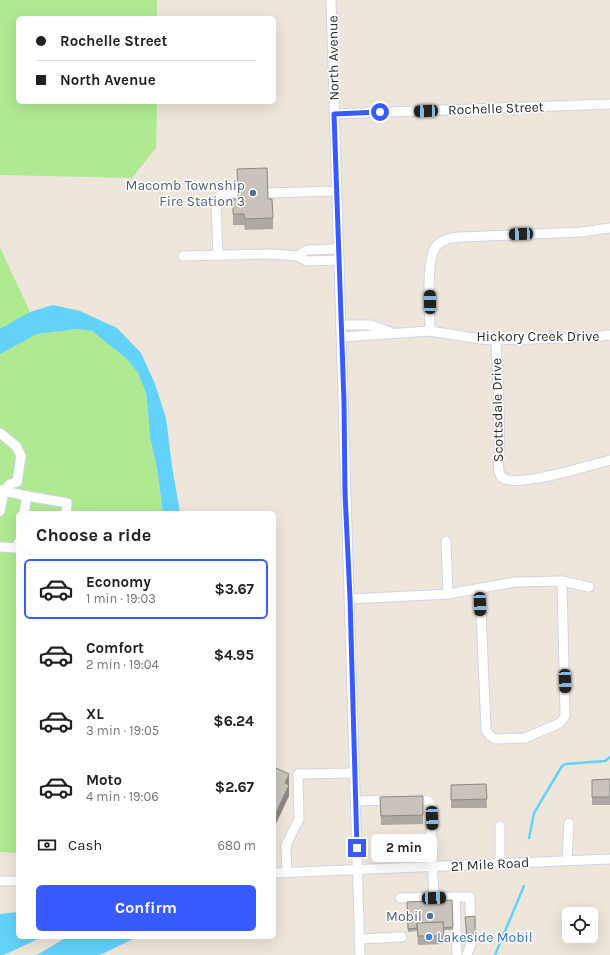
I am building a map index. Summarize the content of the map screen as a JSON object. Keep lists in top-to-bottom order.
{
  "streets": {
    "street": [
      "North Avenue",
      "Rochelle Street",
      "Hickory Creek Drive",
      "Scottsdale Drive",
      "21 Mile Road"
    ]
  },
  "crossings": [
    ["North Avenue", "Rochelle Street"],
    ["North Avenue", "Hickory Creek Drive"],
    ["North Avenue", "21 Mile Road"],
    ["Hickory Creek Drive", "Scottsdale Drive"]
  ],
  "places": ["Macomb Township Fire Station 3", "Mobil", "Lakeside Mobil"],
  "page": {
    "banner": ["Rochelle Street", "North Avenue"],
    "heading": "Choose a ride",
    "list": [
      {
        "name": "Economy",
        "note": "1 min · 19:03",
        "value": "$3.67"
      },
      {
        "name": "Comfort",
        "note": "2 min · 19:04",
        "value": "$4.95"
      },
      {
        "name": "XL",
        "note": "3 min · 19:05",
        "value": "$6.24"
      },
      {
        "name": "Moto",
        "note": "4 min · 19:06",
        "value": "$2.67"
      }
    ],
    "pay": ["Cash", "680 m"],
    "bubble": "2 min",
    "buttons": "Confirm"
  }
}
